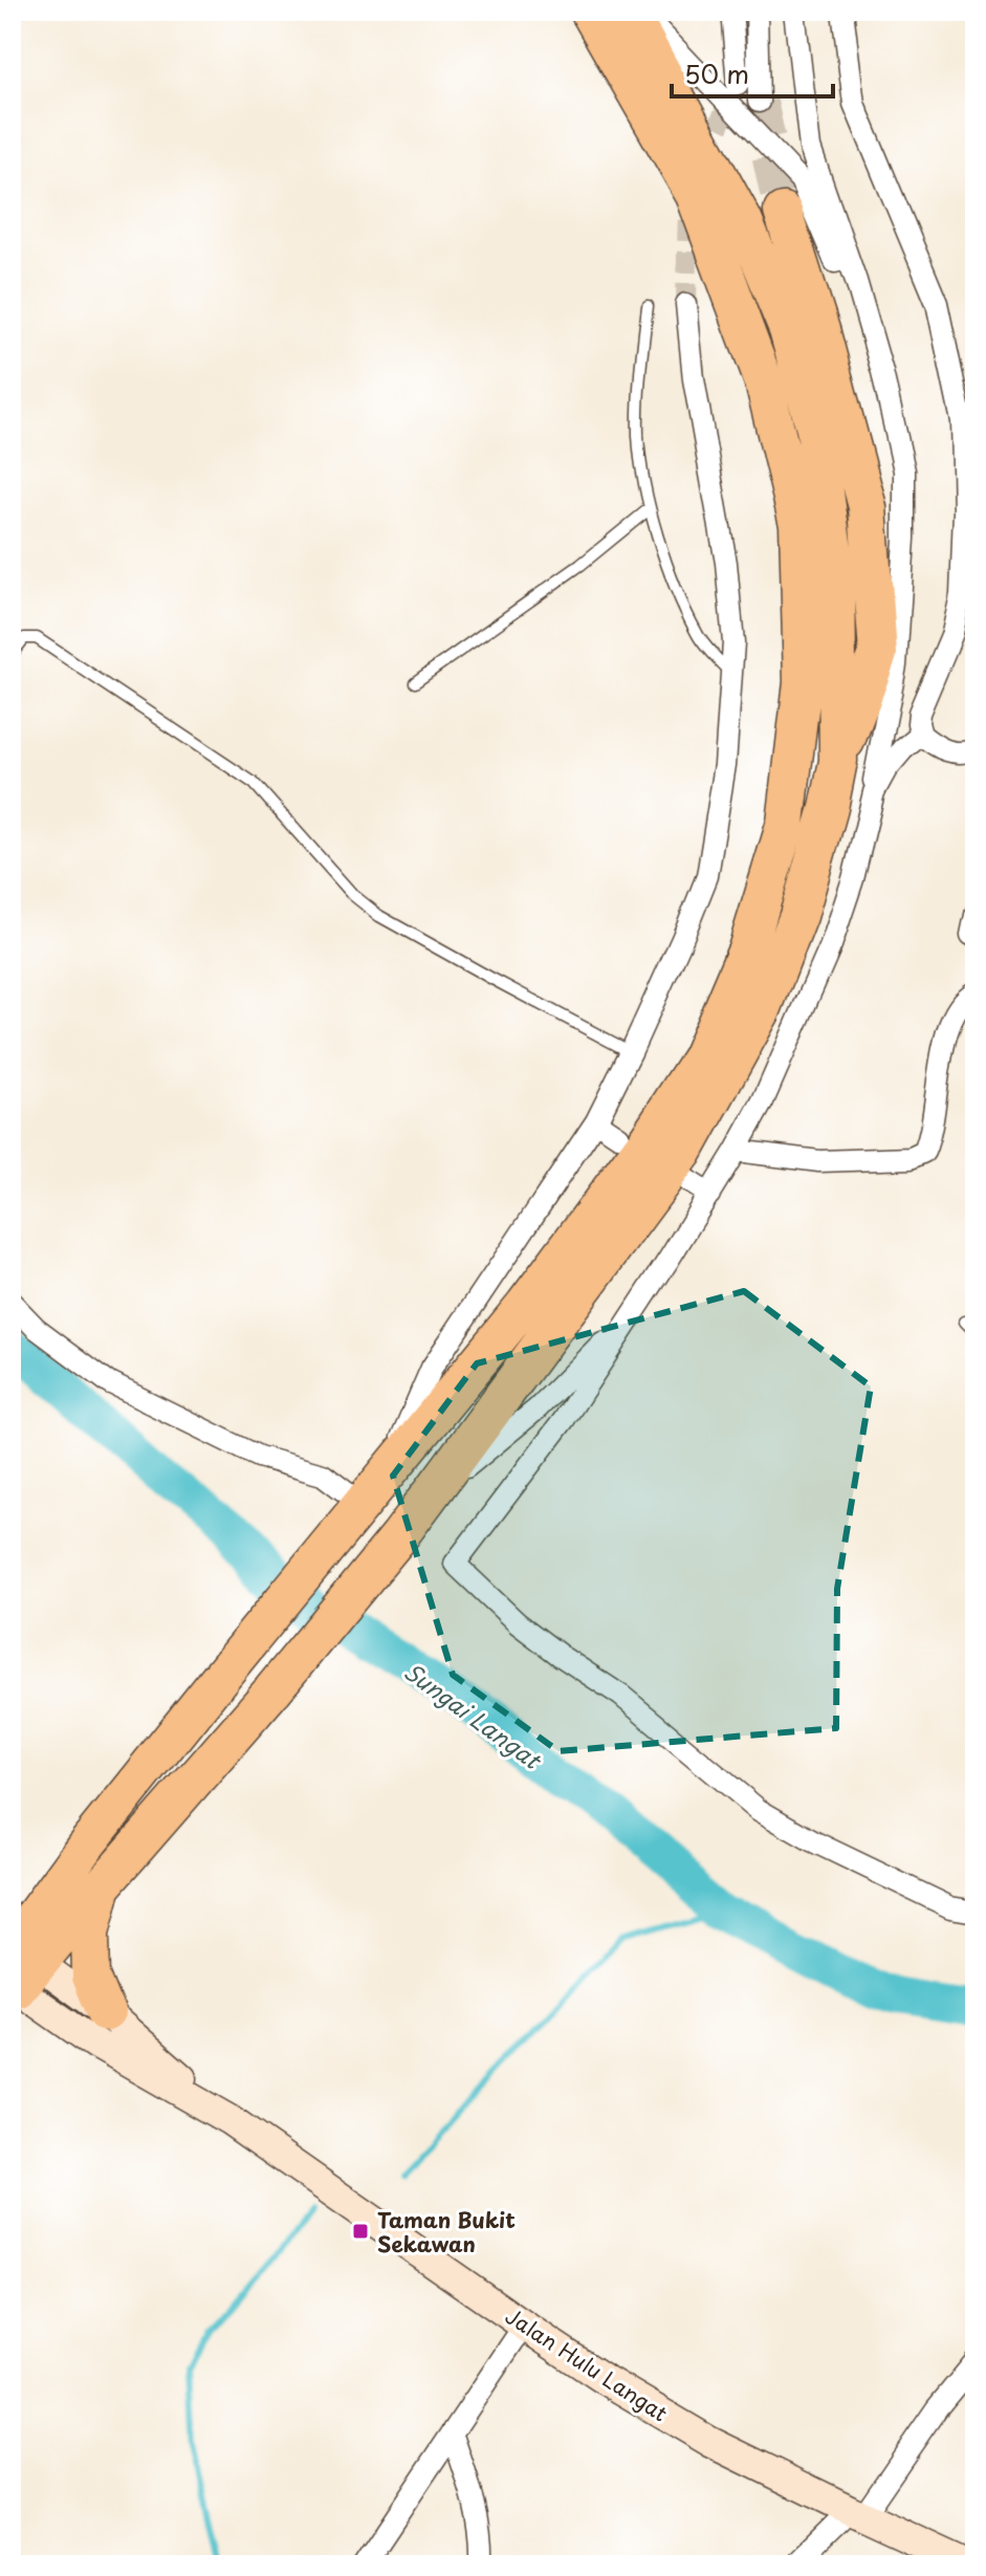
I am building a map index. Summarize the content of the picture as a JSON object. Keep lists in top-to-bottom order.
{
  "streets": {
    "main road": ["Jalan Hulu Langat"]
  },
  "water": ["Sungai Langat"],
  "places": {
    "transit": ["Taman Bukit Sekawan"]
  },
  "scale_bar": "50 m"
}
